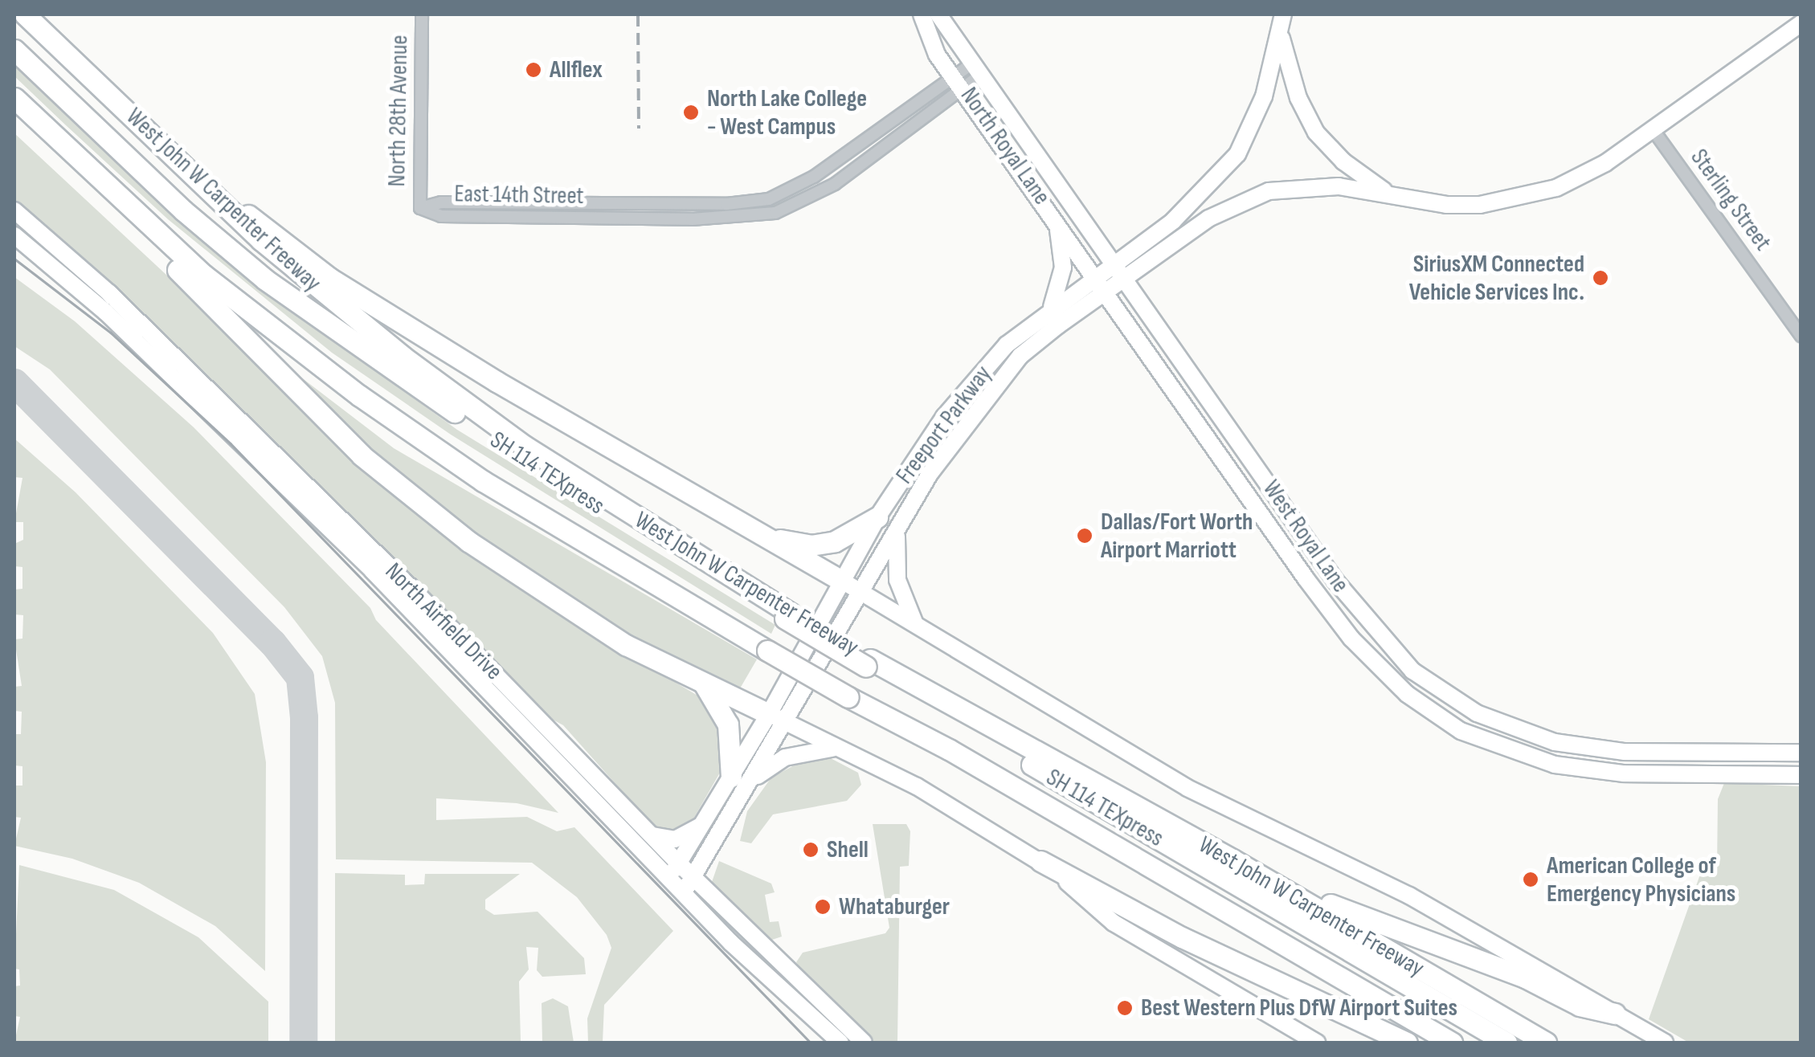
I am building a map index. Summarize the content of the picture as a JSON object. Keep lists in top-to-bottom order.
{
  "streets": {
    "highway": ["West John W Carpenter Freeway", "SH 114 TEXpress"],
    "main road": [
      "North Royal Lane",
      "Freeport Parkway",
      "West Royal Lane",
      "North Airfield Drive"
    ],
    "street": ["North 28th Avenue", "East 14th Street", "Sterling Street"]
  },
  "crossings": [
    ["North 28th Avenue", "East 14th Street"],
    ["North Royal Lane", "East 14th Street"],
    ["North Royal Lane", "Freeport Parkway"],
    ["North Royal Lane", "West Royal Lane"],
    ["East 14th Street", "West Royal Lane"],
    ["West John W Carpenter Freeway", "Freeport Parkway"],
    ["West John W Carpenter Freeway", "SH 114 TEXpress"],
    ["Sterling Street", "Freeport Parkway"],
    ["Freeport Parkway", "West Royal Lane"],
    ["Freeport Parkway", "North Airfield Drive"]
  ],
  "places": [
    "Allflex",
    "North Lake College - West Campus",
    "SiriusXM Connected Vehicle Services Inc.",
    "Dallas/Fort Worth Airport Marriott",
    "Shell",
    "American College of Emergency Physicians",
    "Whataburger",
    "Best Western Plus DfW Airport Suites"
  ]
}
